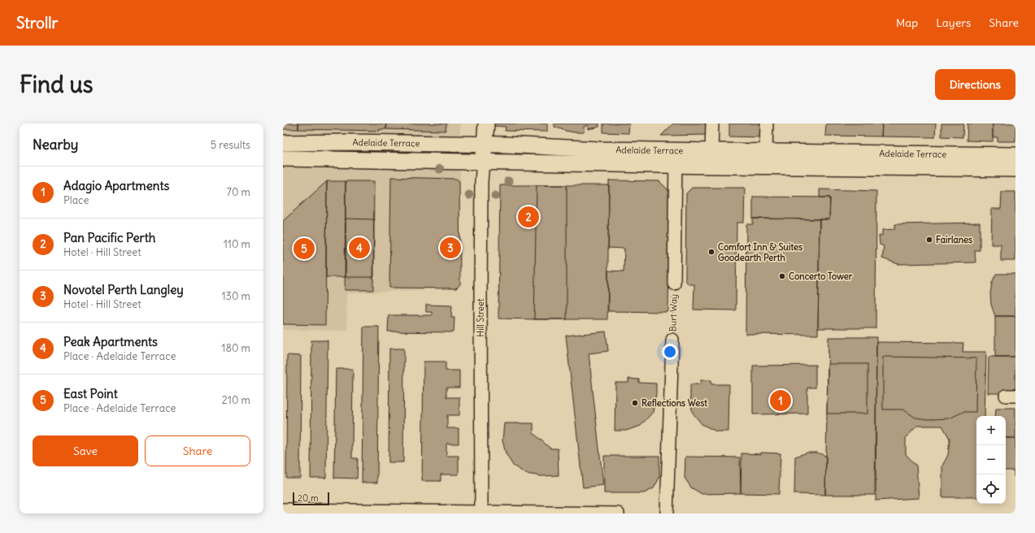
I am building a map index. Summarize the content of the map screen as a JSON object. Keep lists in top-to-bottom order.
{
  "streets": {
    "main road": ["Adelaide Terrace", "Hill Street"],
    "street": ["Burt Way"]
  },
  "crossings": [
    ["Adelaide Terrace", "Burt Way"],
    ["Adelaide Terrace", "Hill Street"]
  ],
  "places": [
    "Fairlanes",
    "Comfort Inn & Suites Goodearth Perth",
    "Concerto Tower",
    "Reflections West"
  ],
  "scale_bar": "20 m",
  "page": {
    "header": "Strollr",
    "nav": ["Map", "Layers", "Share"],
    "buttons": [
      "Directions",
      ["Save", "Share"]
    ],
    "title": "Find us",
    "heading": ["Nearby", "5 results"],
    "list": [
      {
        "mark": "1",
        "name": "Adagio Apartments",
        "note": "Place",
        "value": "70 m"
      },
      {
        "mark": "2",
        "name": "Pan Pacific Perth",
        "note": "Hotel · Hill Street",
        "value": "110 m"
      },
      {
        "mark": "3",
        "name": "Novotel Perth Langley",
        "note": "Hotel · Hill Street",
        "value": "130 m"
      },
      {
        "mark": "4",
        "name": "Peak Apartments",
        "note": "Place · Adelaide Terrace",
        "value": "180 m"
      },
      {
        "mark": "5",
        "name": "East Point",
        "note": "Place · Adelaide Terrace",
        "value": "210 m"
      }
    ],
    "pins": [
      "2",
      "3",
      "4",
      "5",
      "1"
    ],
    "map_buttons": ["+", "−"],
    "scale": "20 m"
  }
}
